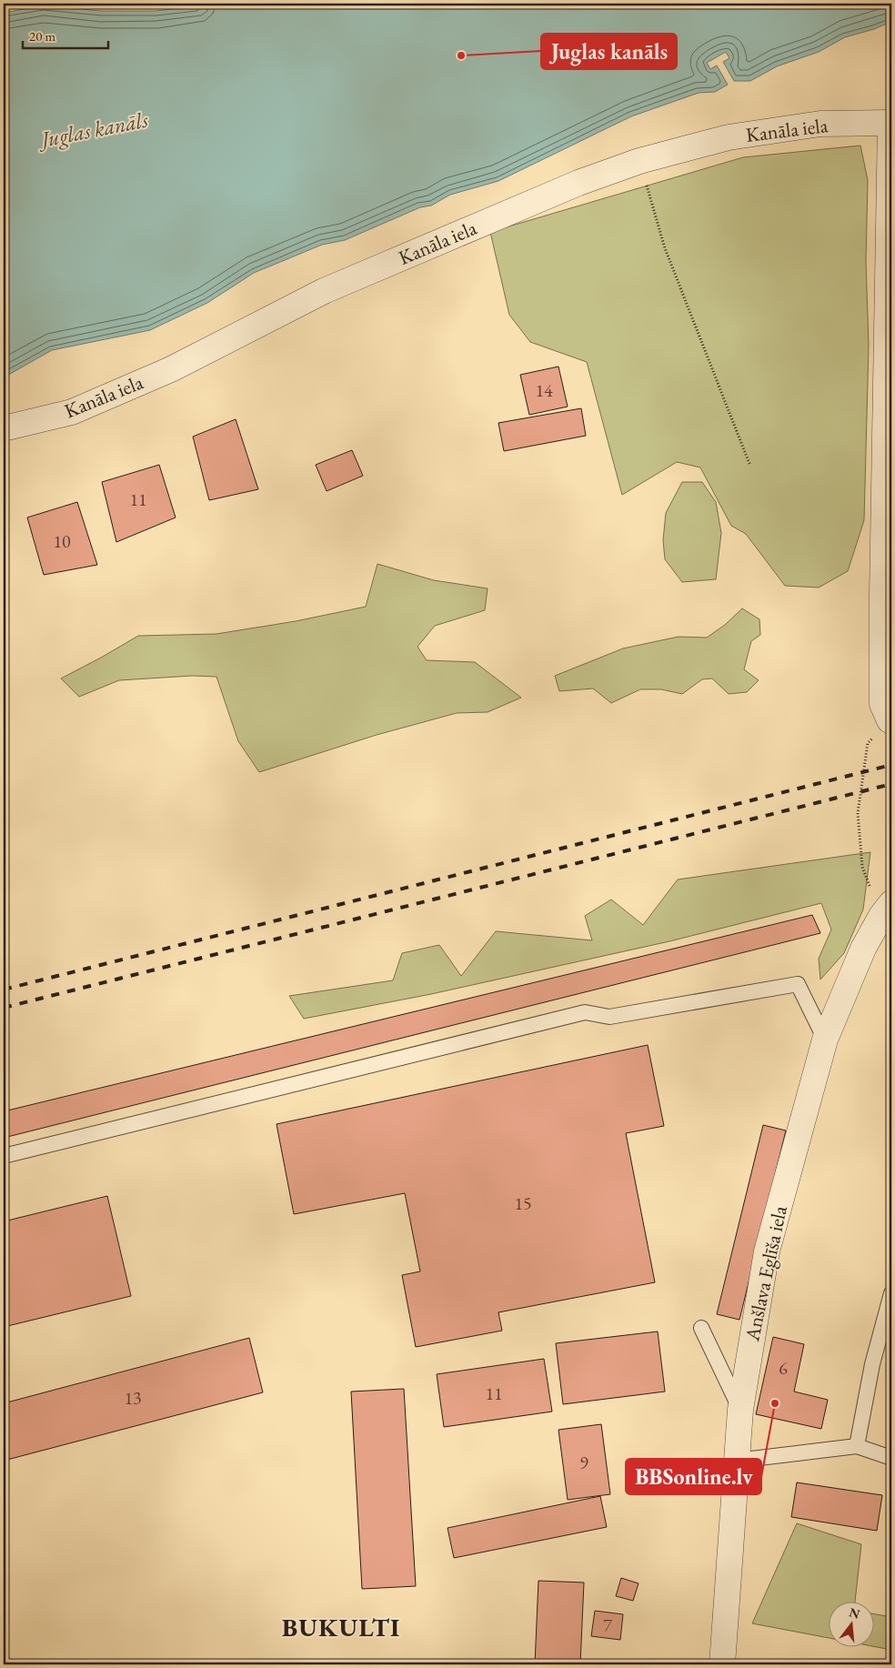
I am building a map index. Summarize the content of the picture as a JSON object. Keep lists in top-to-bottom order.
{
  "streets": {
    "street": ["Kanāla iela", "Anšlava Eglīša iela"]
  },
  "districts": ["BUKULTI"],
  "water": ["Juglas kanāls"],
  "places": ["Juglas kanāls", "BBSonline.lv"],
  "house_numbers": [
    "14",
    "11",
    "10",
    "15",
    "6",
    "11",
    "13",
    "9",
    "7"
  ],
  "scale_bar": "20 m",
  "north": "top"
}
